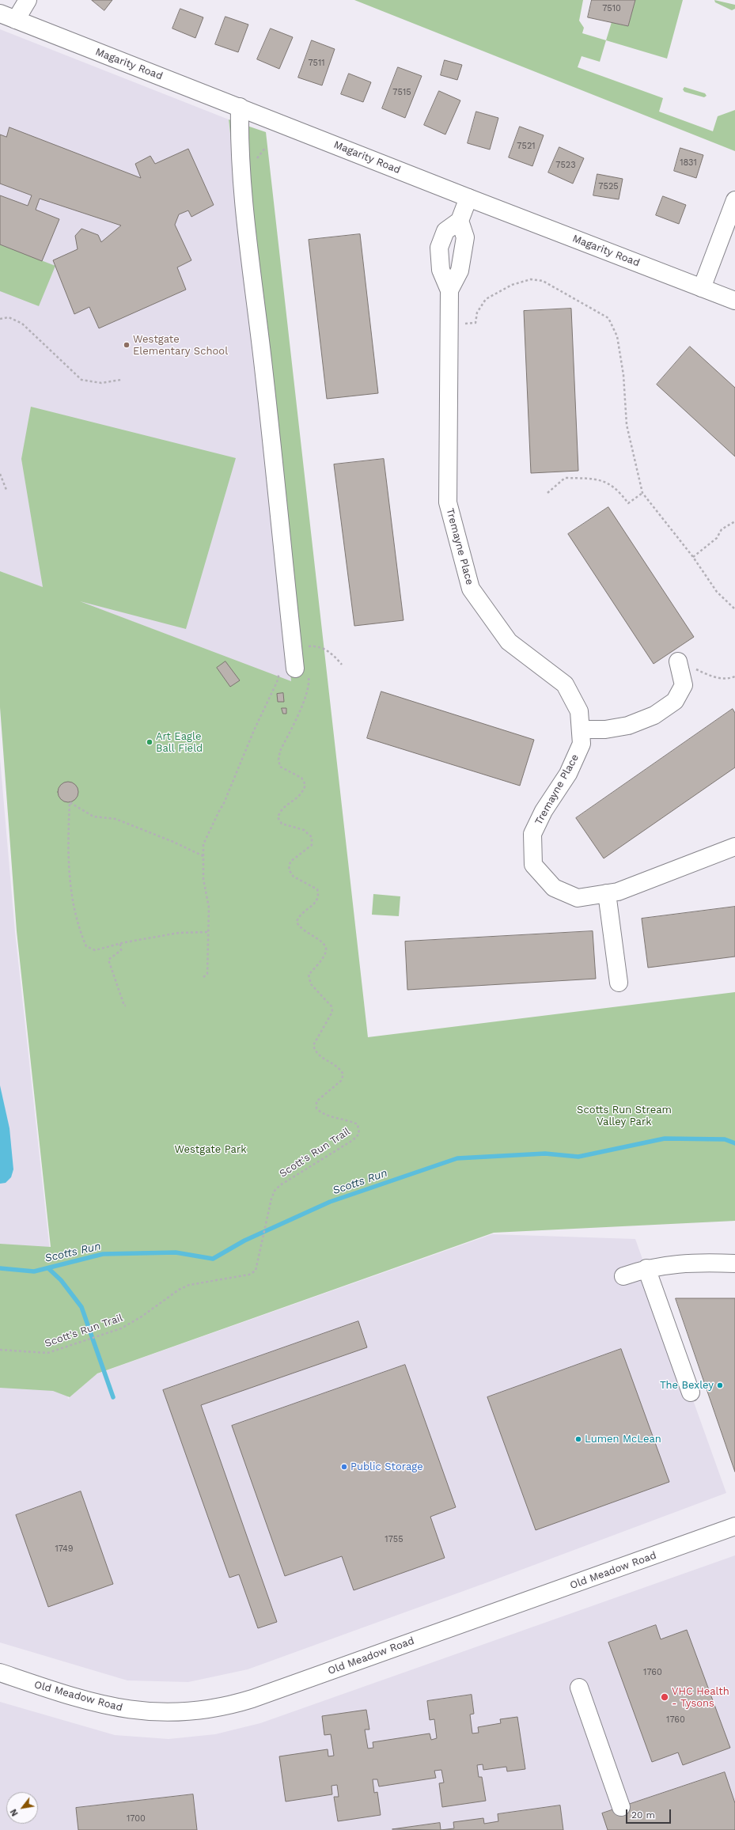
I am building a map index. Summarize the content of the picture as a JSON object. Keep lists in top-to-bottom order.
{
  "streets": {
    "street": ["Magarity Road", "Tremayne Place", "Old Meadow Road"],
    "path": ["Scott's Run Trail"]
  },
  "water": ["Scotts Run"],
  "parks": ["Scotts Run Stream Valley Park", "Westgate Park"],
  "places": [
    "Westgate Elementary School",
    "Art Eagle Ball Field",
    "The Bexley",
    "Lumen McLean",
    "Public Storage",
    "VHC Health - Tysons"
  ],
  "house_numbers": [
    "7510",
    "7511",
    "7515",
    "7521",
    "1831",
    "7523",
    "7525",
    "1755",
    "1749",
    "1760",
    "1760",
    "1700"
  ],
  "scale_bar": "20 m",
  "north": "bottom left"
}
